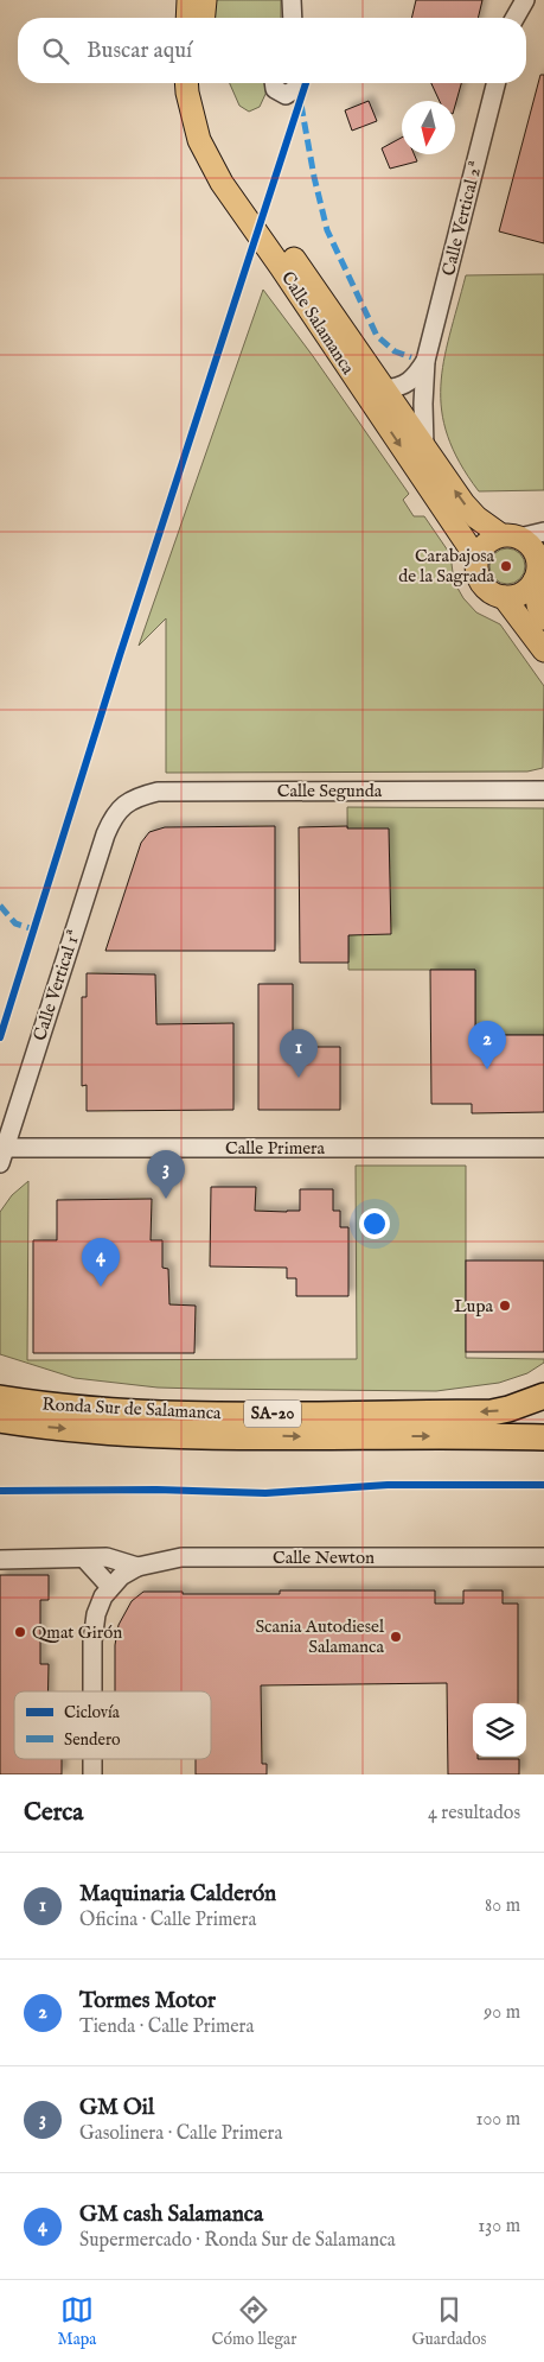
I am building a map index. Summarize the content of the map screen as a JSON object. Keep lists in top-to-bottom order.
{
  "streets": {
    "highway": ["Ronda Sur de Salamanca", "SA-20"],
    "main road": ["Calle Salamanca"],
    "street": [
      "Calle Vertical 2ª",
      "Calle Segunda",
      "Calle Vertical 1ª",
      "Calle Primera",
      "Calle Newton"
    ]
  },
  "crossings": [
    ["Calle Vertical 2ª", "Calle Salamanca"],
    ["Calle Segunda", "Calle Vertical 1ª"],
    ["Calle Vertical 1ª", "Calle Primera"]
  ],
  "places": [
    "Carabajosa de la Sagrada",
    "Lupa",
    "Qmat Girón",
    "Scania Autodiesel Salamanca"
  ],
  "legend": ["Ciclovía", "Sendero"],
  "north": "bottom",
  "page": {
    "search": "Buscar aquí",
    "pins": [
      "2",
      "1",
      "3",
      "4"
    ],
    "heading": ["Cerca", "4 resultados"],
    "list": [
      {
        "mark": "1",
        "name": "Maquinaria Calderón",
        "note": "Oficina · Calle Primera",
        "value": "80 m"
      },
      {
        "mark": "2",
        "name": "Tormes Motor",
        "note": "Tienda · Calle Primera",
        "value": "90 m"
      },
      {
        "mark": "3",
        "name": "GM Oil",
        "note": "Gasolinera · Calle Primera",
        "value": "100 m"
      },
      {
        "mark": "4",
        "name": "GM cash Salamanca",
        "note": "Supermercado · Ronda Sur de Salamanca",
        "value": "130 m"
      }
    ],
    "nav": ["Mapa", "Cómo llegar", "Guardados"]
  }
}
